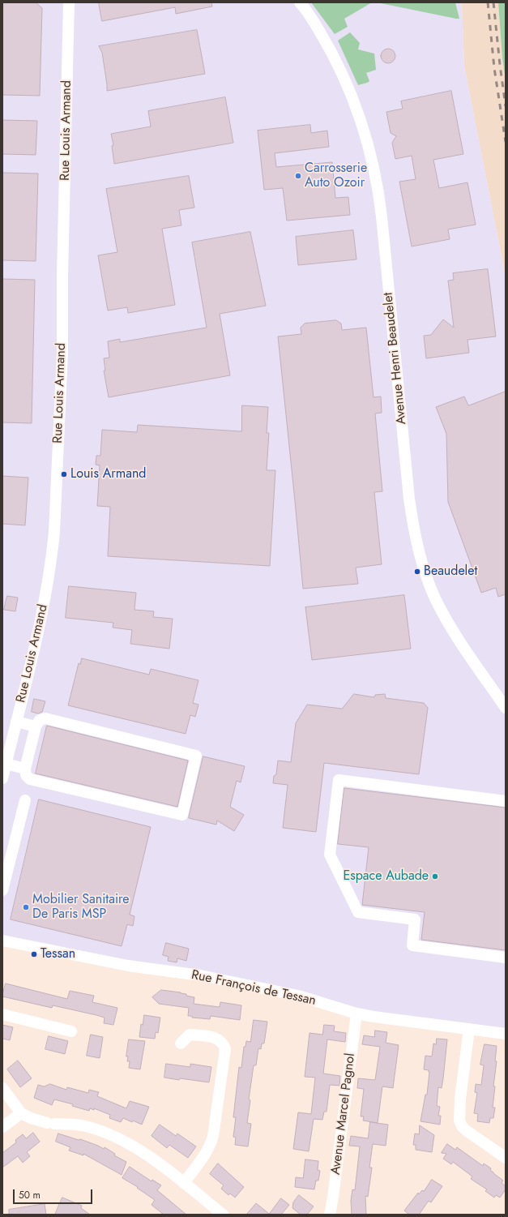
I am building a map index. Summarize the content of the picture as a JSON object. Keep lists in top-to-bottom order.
{
  "streets": {
    "street": [
      "Rue Louis Armand",
      "Avenue Henri Beaudelet",
      "Rue François de Tessan",
      "Avenue Marcel Pagnol"
    ]
  },
  "crossings": [
    ["Rue François de Tessan", "Avenue Marcel Pagnol"]
  ],
  "places": [
    "Carrosserie Auto Ozoir",
    "Louis Armand",
    "Beaudelet",
    "Espace Aubade",
    "Mobilier Sanitaire De Paris MSP",
    "Tessan"
  ],
  "scale_bar": "50 m"
}
